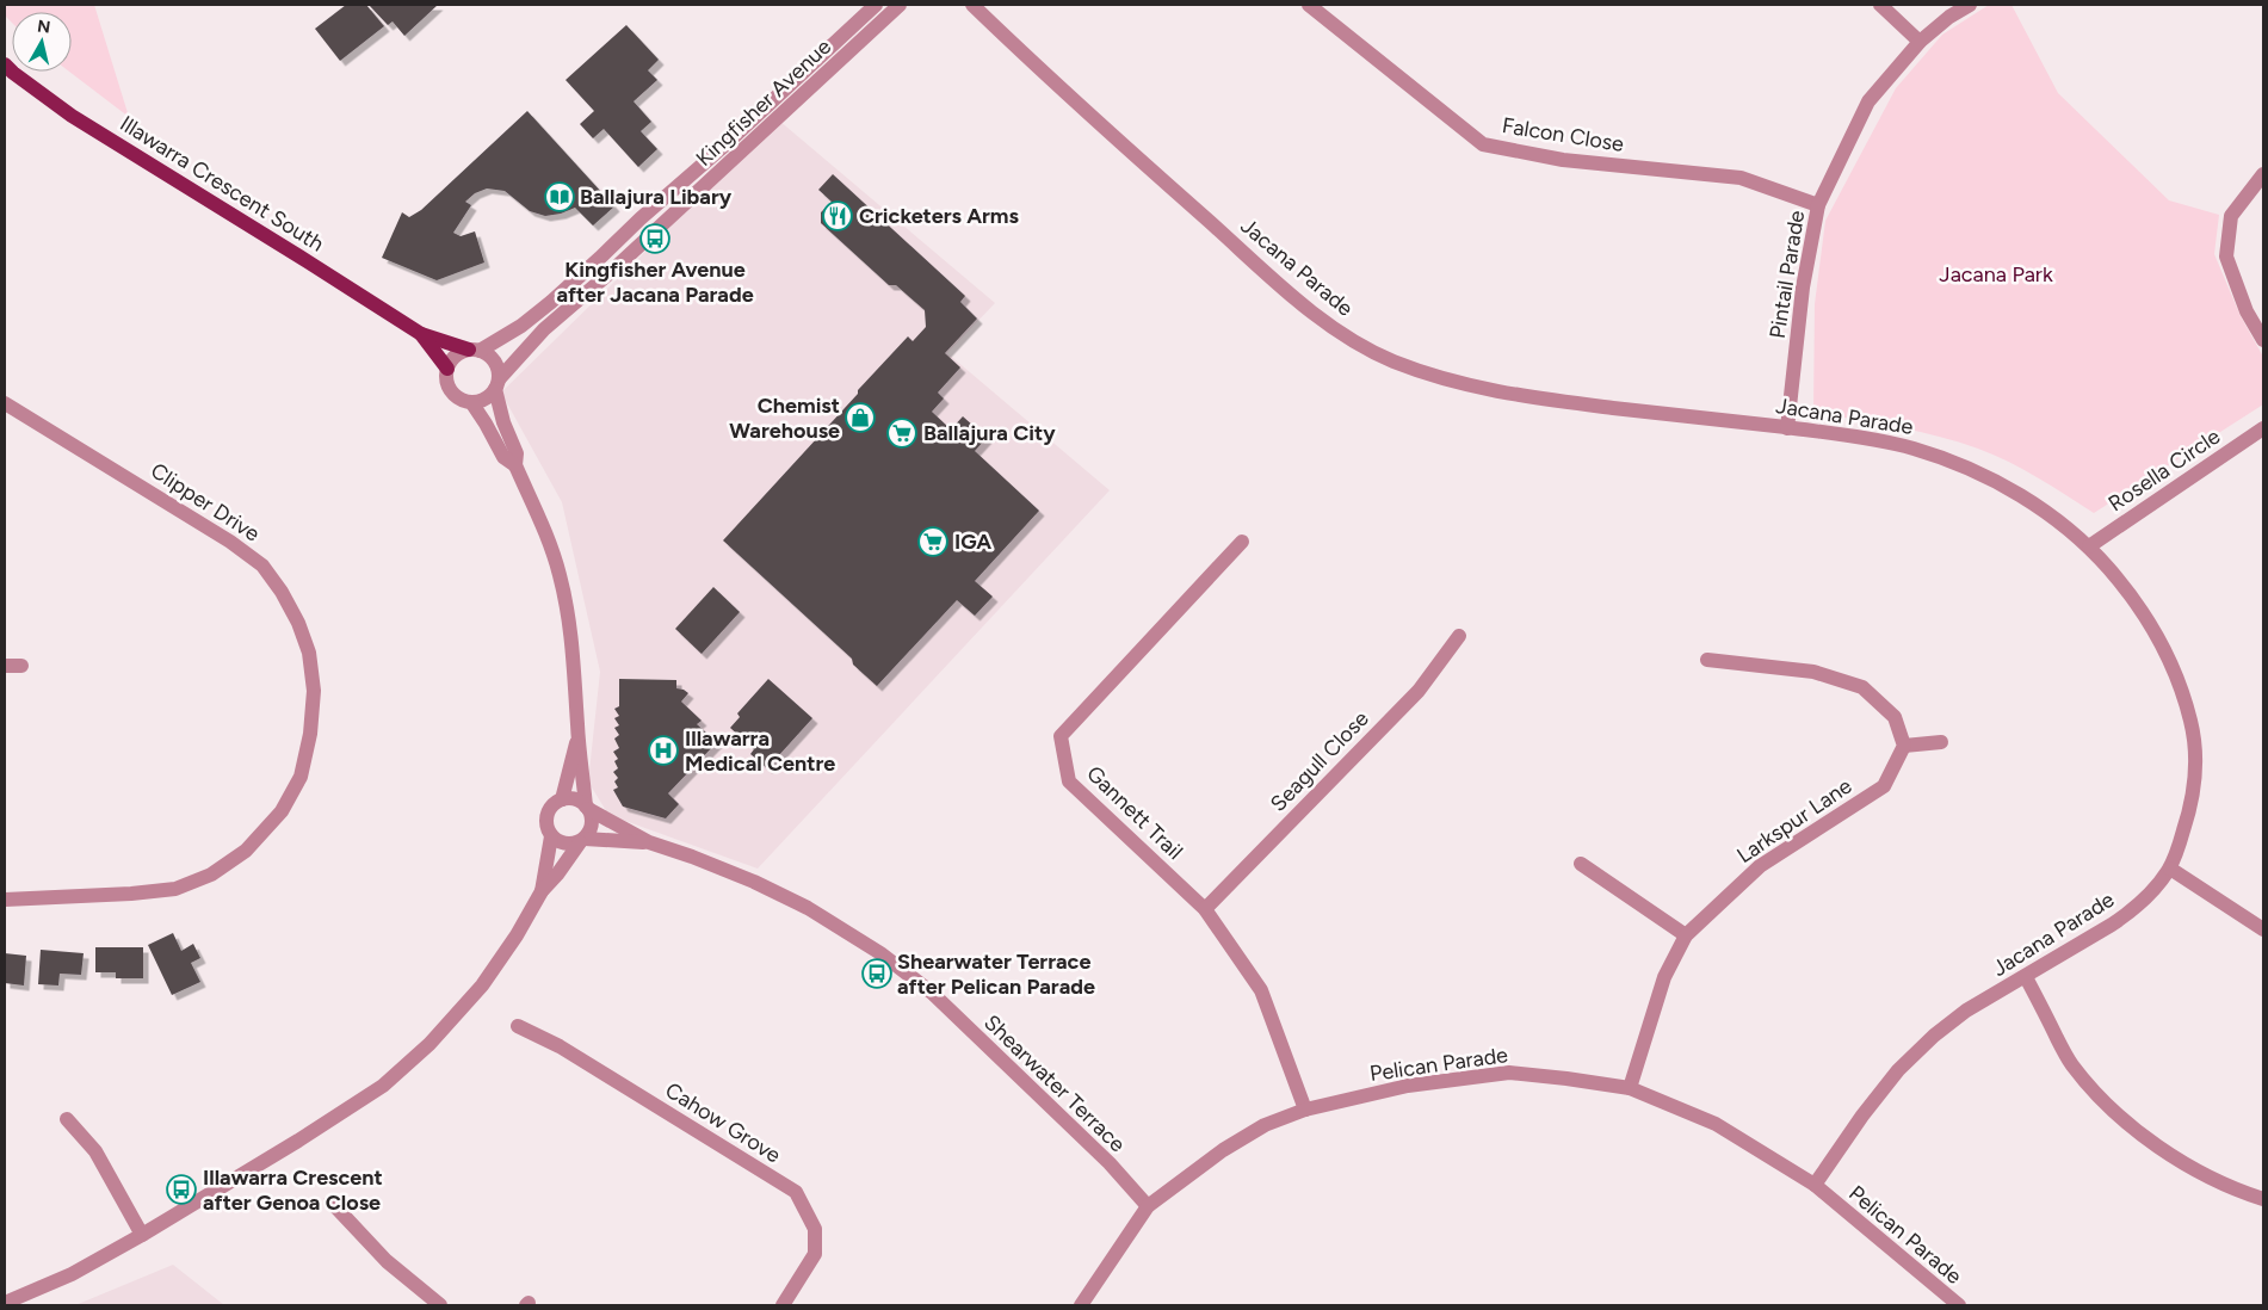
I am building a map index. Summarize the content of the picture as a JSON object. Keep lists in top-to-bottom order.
{
  "streets": {
    "main road": ["Illawarra Crescent South"],
    "street": [
      "Kingfisher Avenue",
      "Falcon Close",
      "Jacana Parade",
      "Pintail Parade",
      "Rosella Circle",
      "Clipper Drive",
      "Seagull Close",
      "Gannett Trail",
      "Larkspur Lane",
      "Pelican Parade",
      "Shearwater Terrace",
      "Cahow Grove"
    ]
  },
  "crossings": [
    ["Kingfisher Avenue", "Illawarra Crescent South"],
    ["Falcon Close", "Pintail Parade"],
    ["Jacana Parade", "Pintail Parade"],
    ["Jacana Parade", "Rosella Circle"],
    ["Jacana Parade", "Pelican Parade"],
    ["Seagull Close", "Gannett Trail"],
    ["Gannett Trail", "Pelican Parade"],
    ["Larkspur Lane", "Pelican Parade"],
    ["Pelican Parade", "Shearwater Terrace"]
  ],
  "parks": ["Jacana Park"],
  "places": {
    "library": ["Ballajura Libary"],
    "restaurant": ["Cricketers Arms"],
    "bus stop": ["Kingfisher Avenue after Jacana Parade", "Shearwater Terrace after Pelican Parade", "Illawarra Crescent after Genoa Close"],
    "shop": ["Chemist Warehouse"],
    "supermarket": ["Ballajura City", "IGA"],
    "hospital": ["Illawarra Medical Centre"]
  },
  "north": "top"
}
